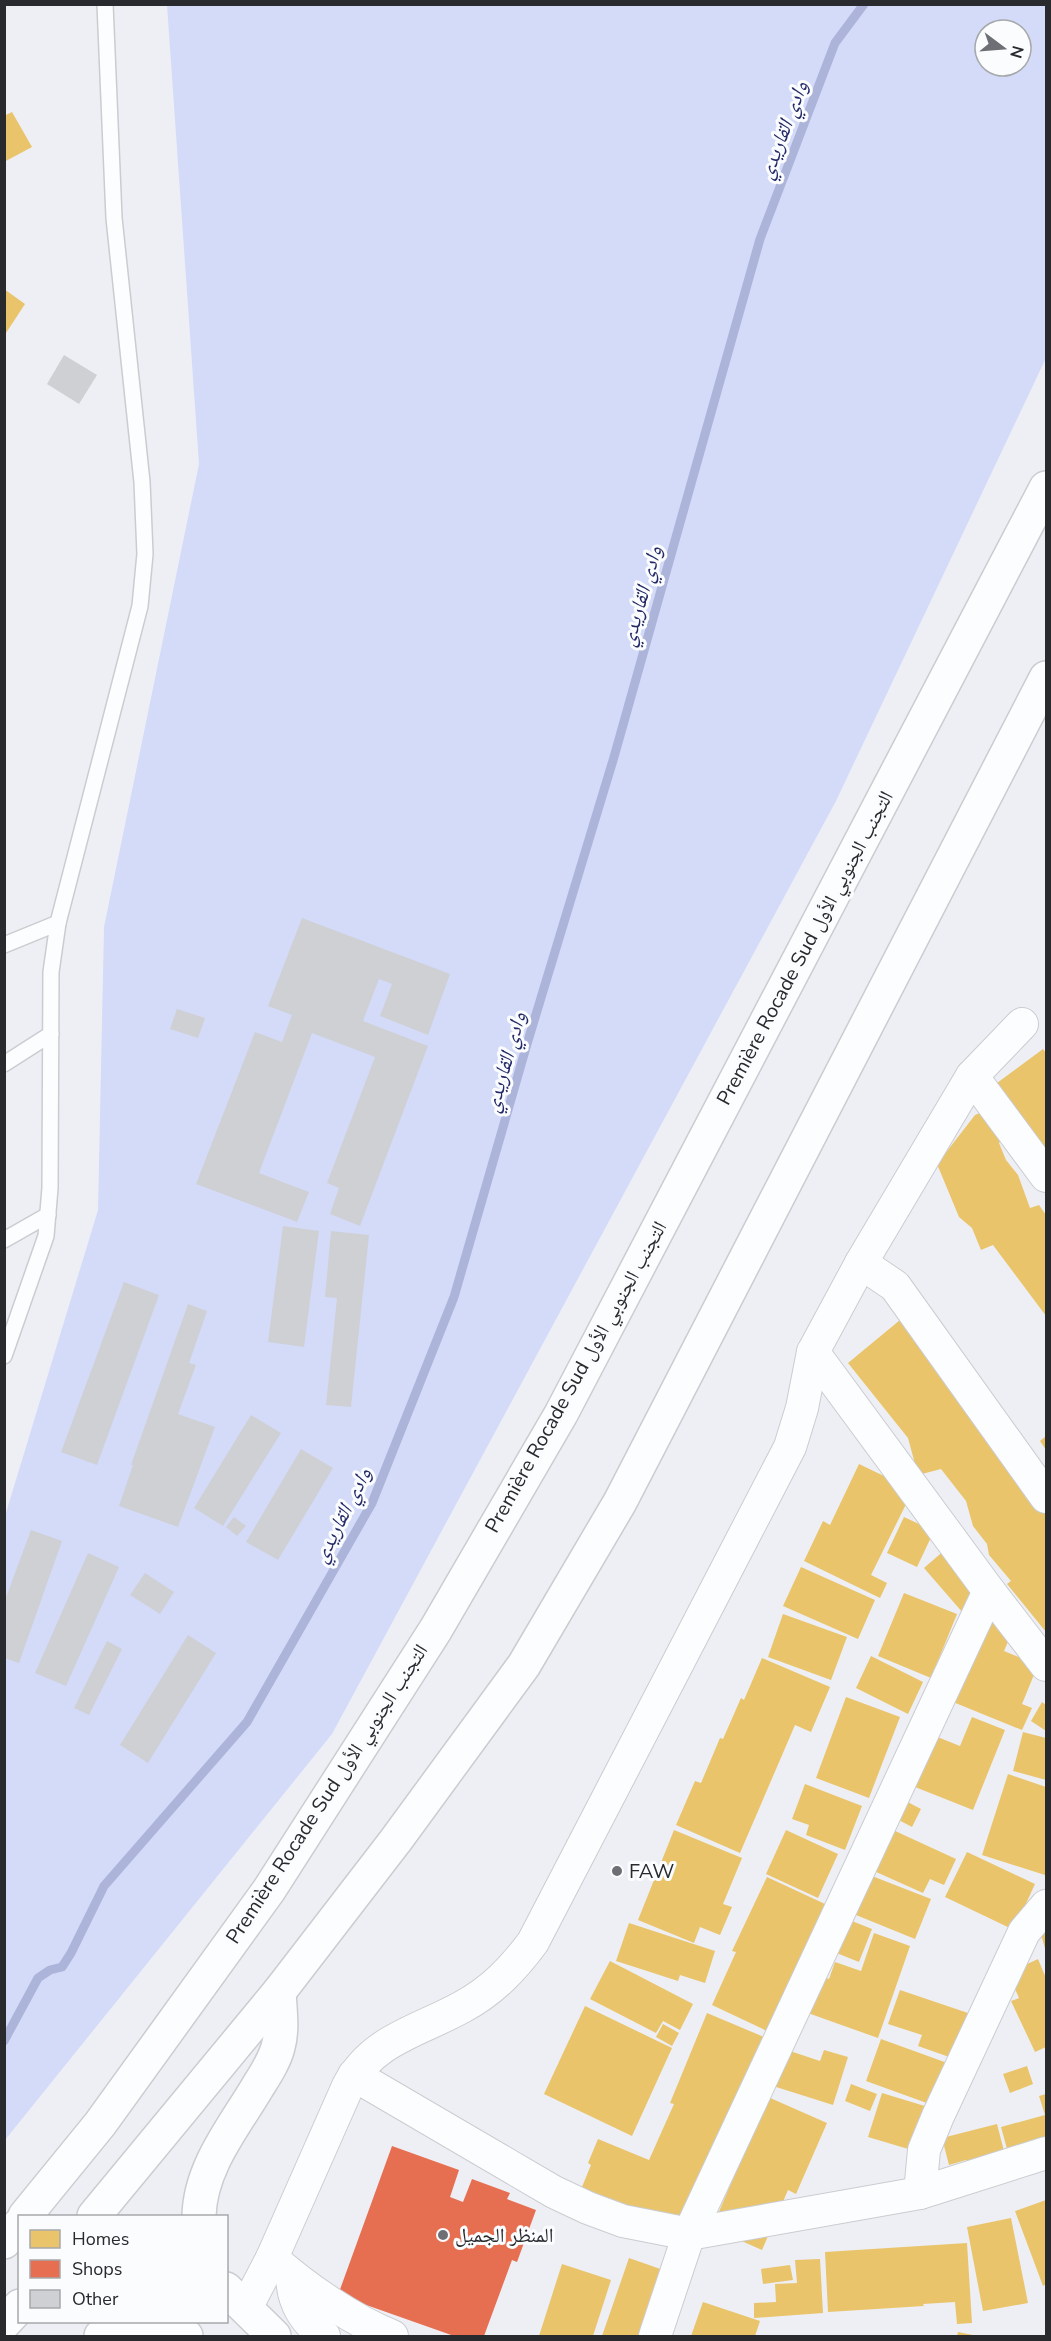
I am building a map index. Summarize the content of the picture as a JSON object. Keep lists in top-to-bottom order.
{
  "streets": {
    "highway": ["Première Rocade Sud التجنب الجنوبي الأول"]
  },
  "water": ["وادي القاريدي"],
  "places": ["FAW", "المنظر الجميل"],
  "legend": ["Homes", "Shops", "Other"],
  "north": "right"
}
